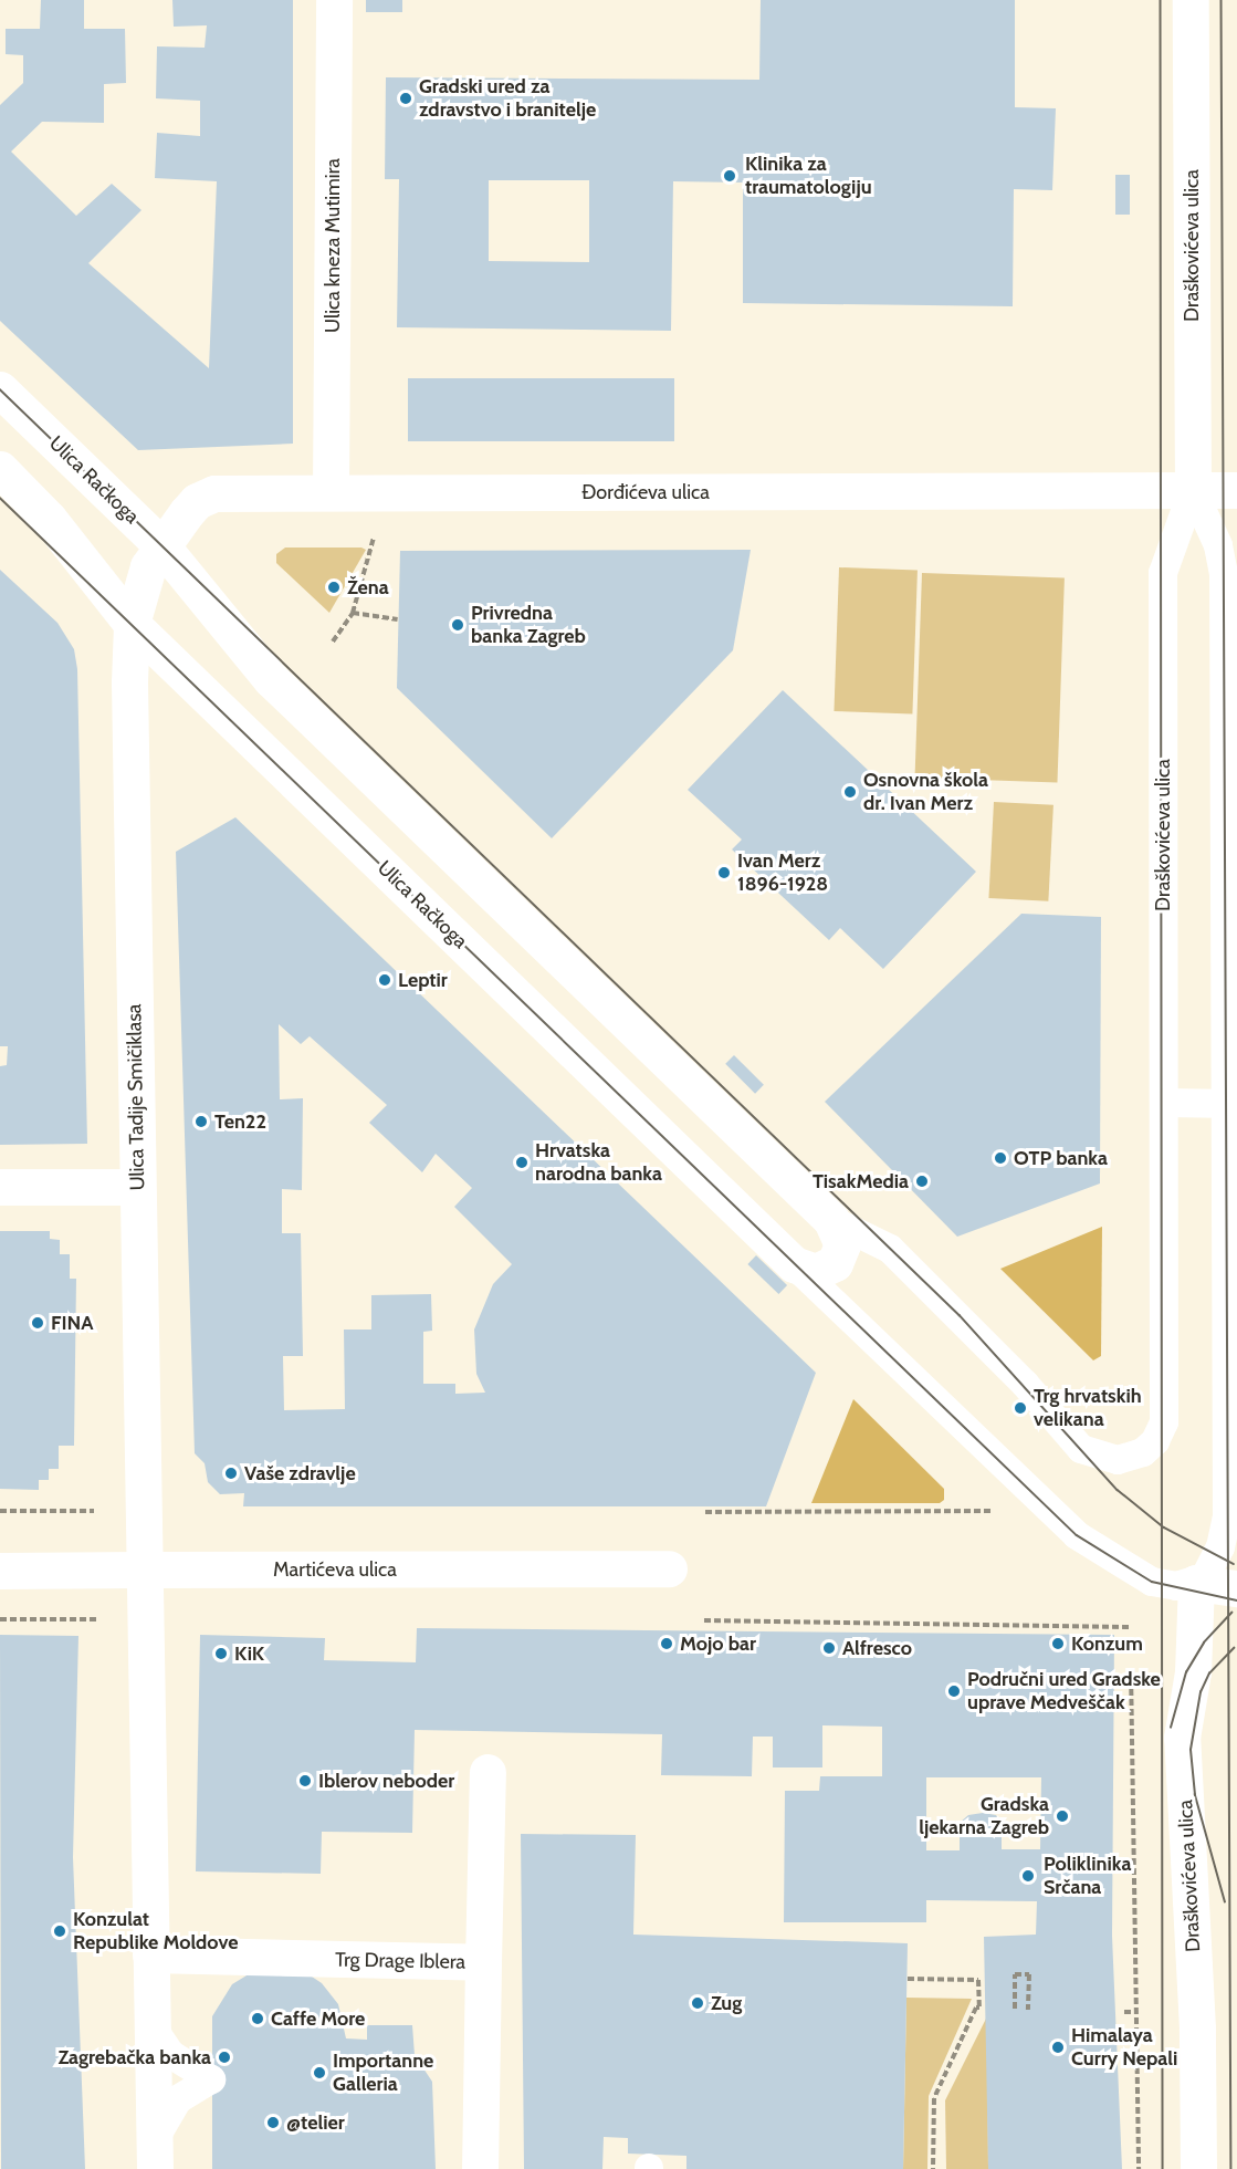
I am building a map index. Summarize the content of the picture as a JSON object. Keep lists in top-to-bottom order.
{
  "streets": {
    "street": [
      "Ulica kneza Mutimira",
      "Draškovićeva ulica",
      "Ulica Račkoga",
      "Đorđićeva ulica",
      "Ulica Tadije Smičiklasa",
      "Martićeva ulica",
      "Trg Drage Iblera"
    ]
  },
  "crossings": [
    ["Ulica kneza Mutimira", "Đorđićeva ulica"],
    ["Draškovićeva ulica", "Ulica Račkoga"],
    ["Draškovićeva ulica", "Đorđićeva ulica"],
    ["Ulica Račkoga", "Đorđićeva ulica"],
    ["Ulica Račkoga", "Ulica Tadije Smičiklasa"],
    ["Đorđićeva ulica", "Ulica Tadije Smičiklasa"],
    ["Ulica Tadije Smičiklasa", "Martićeva ulica"]
  ],
  "places": [
    "Gradski ured za zdravstvo i branitelje",
    "Klinika za traumatologiju",
    "Žena",
    "Privredna banka Zagreb",
    "Osnovna škola dr. Ivan Merz",
    "Ivan Merz 1896-1928",
    "Leptir",
    "Ten22",
    "OTP banka",
    "Hrvatska narodna banka",
    "TisakMedia",
    "FINA",
    "Trg hrvatskih velikana",
    "Vaše zdravlje",
    "Mojo bar",
    "Konzum",
    "Alfresco",
    "KiK",
    "Područni ured Gradske uprave Medveščak",
    "Iblerov neboder",
    "Gradska ljekarna Zagreb",
    "Poliklinika Srčana",
    "Konzulat Republike Moldove",
    "Zug",
    "Caffe More",
    "Himalaya Curry Nepali",
    "Zagrebačka banka",
    "Importanne Galleria",
    "@telier"
  ]
}
